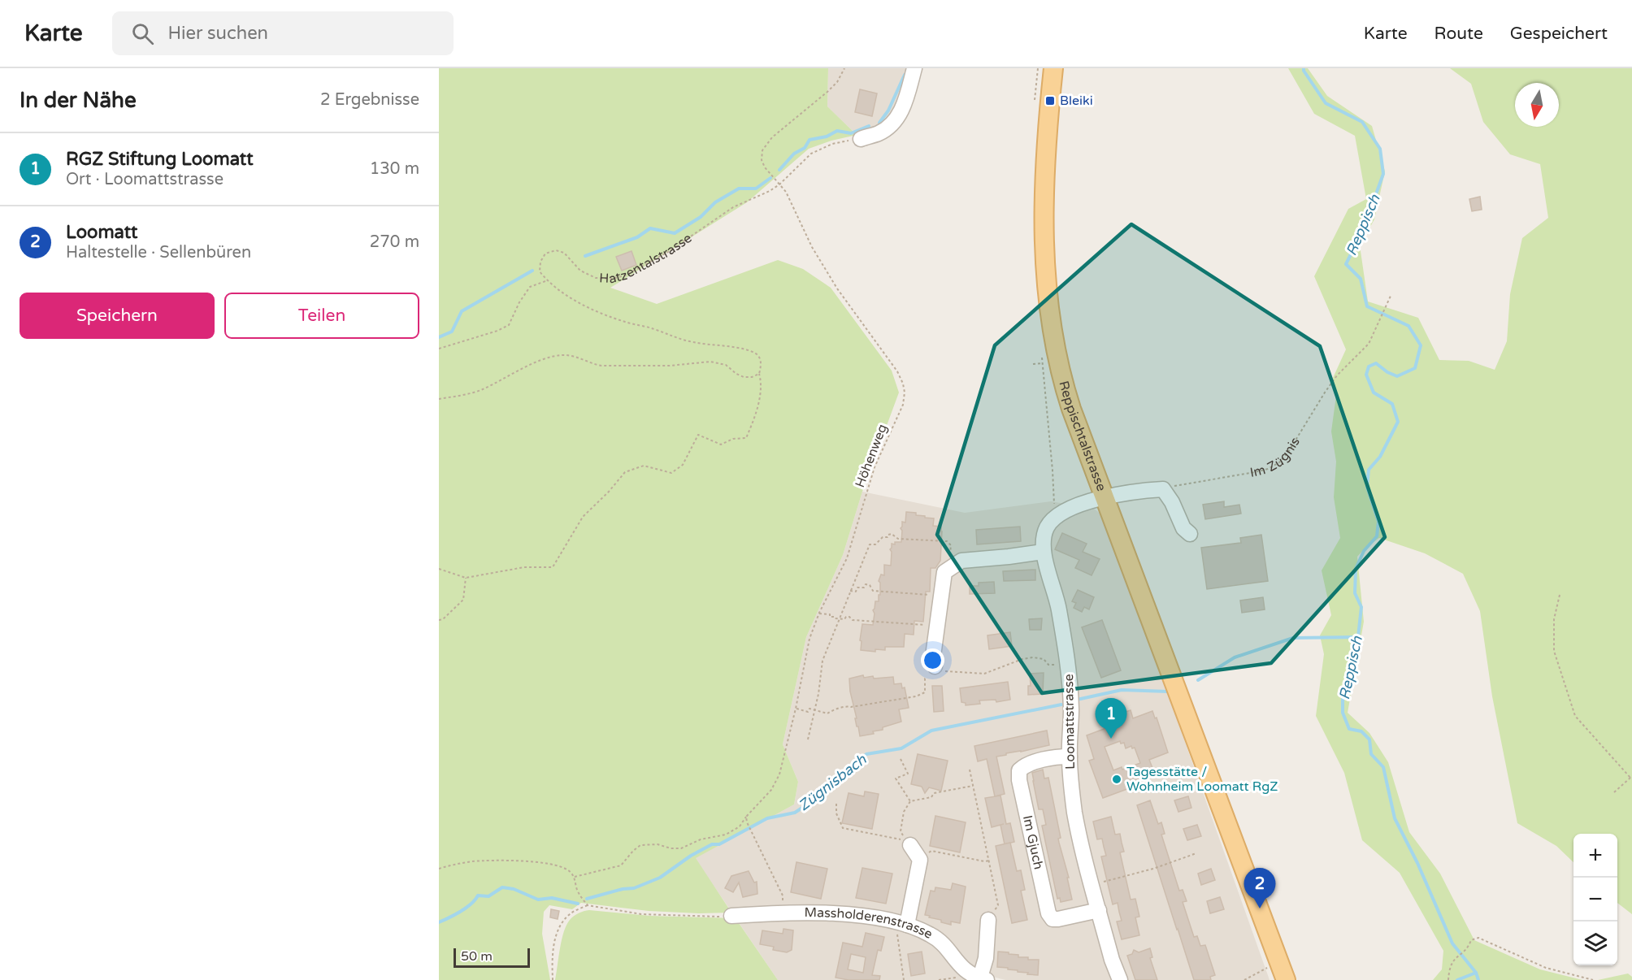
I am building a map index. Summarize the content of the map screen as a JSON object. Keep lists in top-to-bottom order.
{
  "streets": {
    "main road": ["Reppischtalstrasse"],
    "street": ["Loomattstrasse", "Im Gjuch", "Massholderenstrasse"],
    "path": ["Hatzentalstrasse", "Im Zügnis", "Höhenweg"]
  },
  "crossings": [
    ["Hatzentalstrasse", "Höhenweg"],
    ["Reppischtalstrasse", "Loomattstrasse"],
    ["Loomattstrasse", "Im Gjuch"]
  ],
  "water": ["Reppisch", "Zügnisbach"],
  "places": {
    "transit": ["Bleiki"],
    "other": ["Tagesstätte / Wohnheim Loomatt RgZ"]
  },
  "scale_bar": "50 m",
  "north": "bottom",
  "page": {
    "header": "Karte",
    "search": "Hier suchen",
    "nav": ["Karte", "Route", "Gespeichert"],
    "heading": ["In der Nähe", "2 Ergebnisse"],
    "list": [
      {
        "mark": "1",
        "name": "RGZ Stiftung Loomatt",
        "note": "Ort · Loomattstrasse",
        "value": "130 m"
      },
      {
        "mark": "2",
        "name": "Loomatt",
        "note": "Haltestelle · Sellenbüren",
        "value": "270 m"
      }
    ],
    "buttons": ["Speichern", "Teilen"],
    "pins": ["1", "2"],
    "map_buttons": ["+", "−"],
    "scale": "50 m"
  }
}
